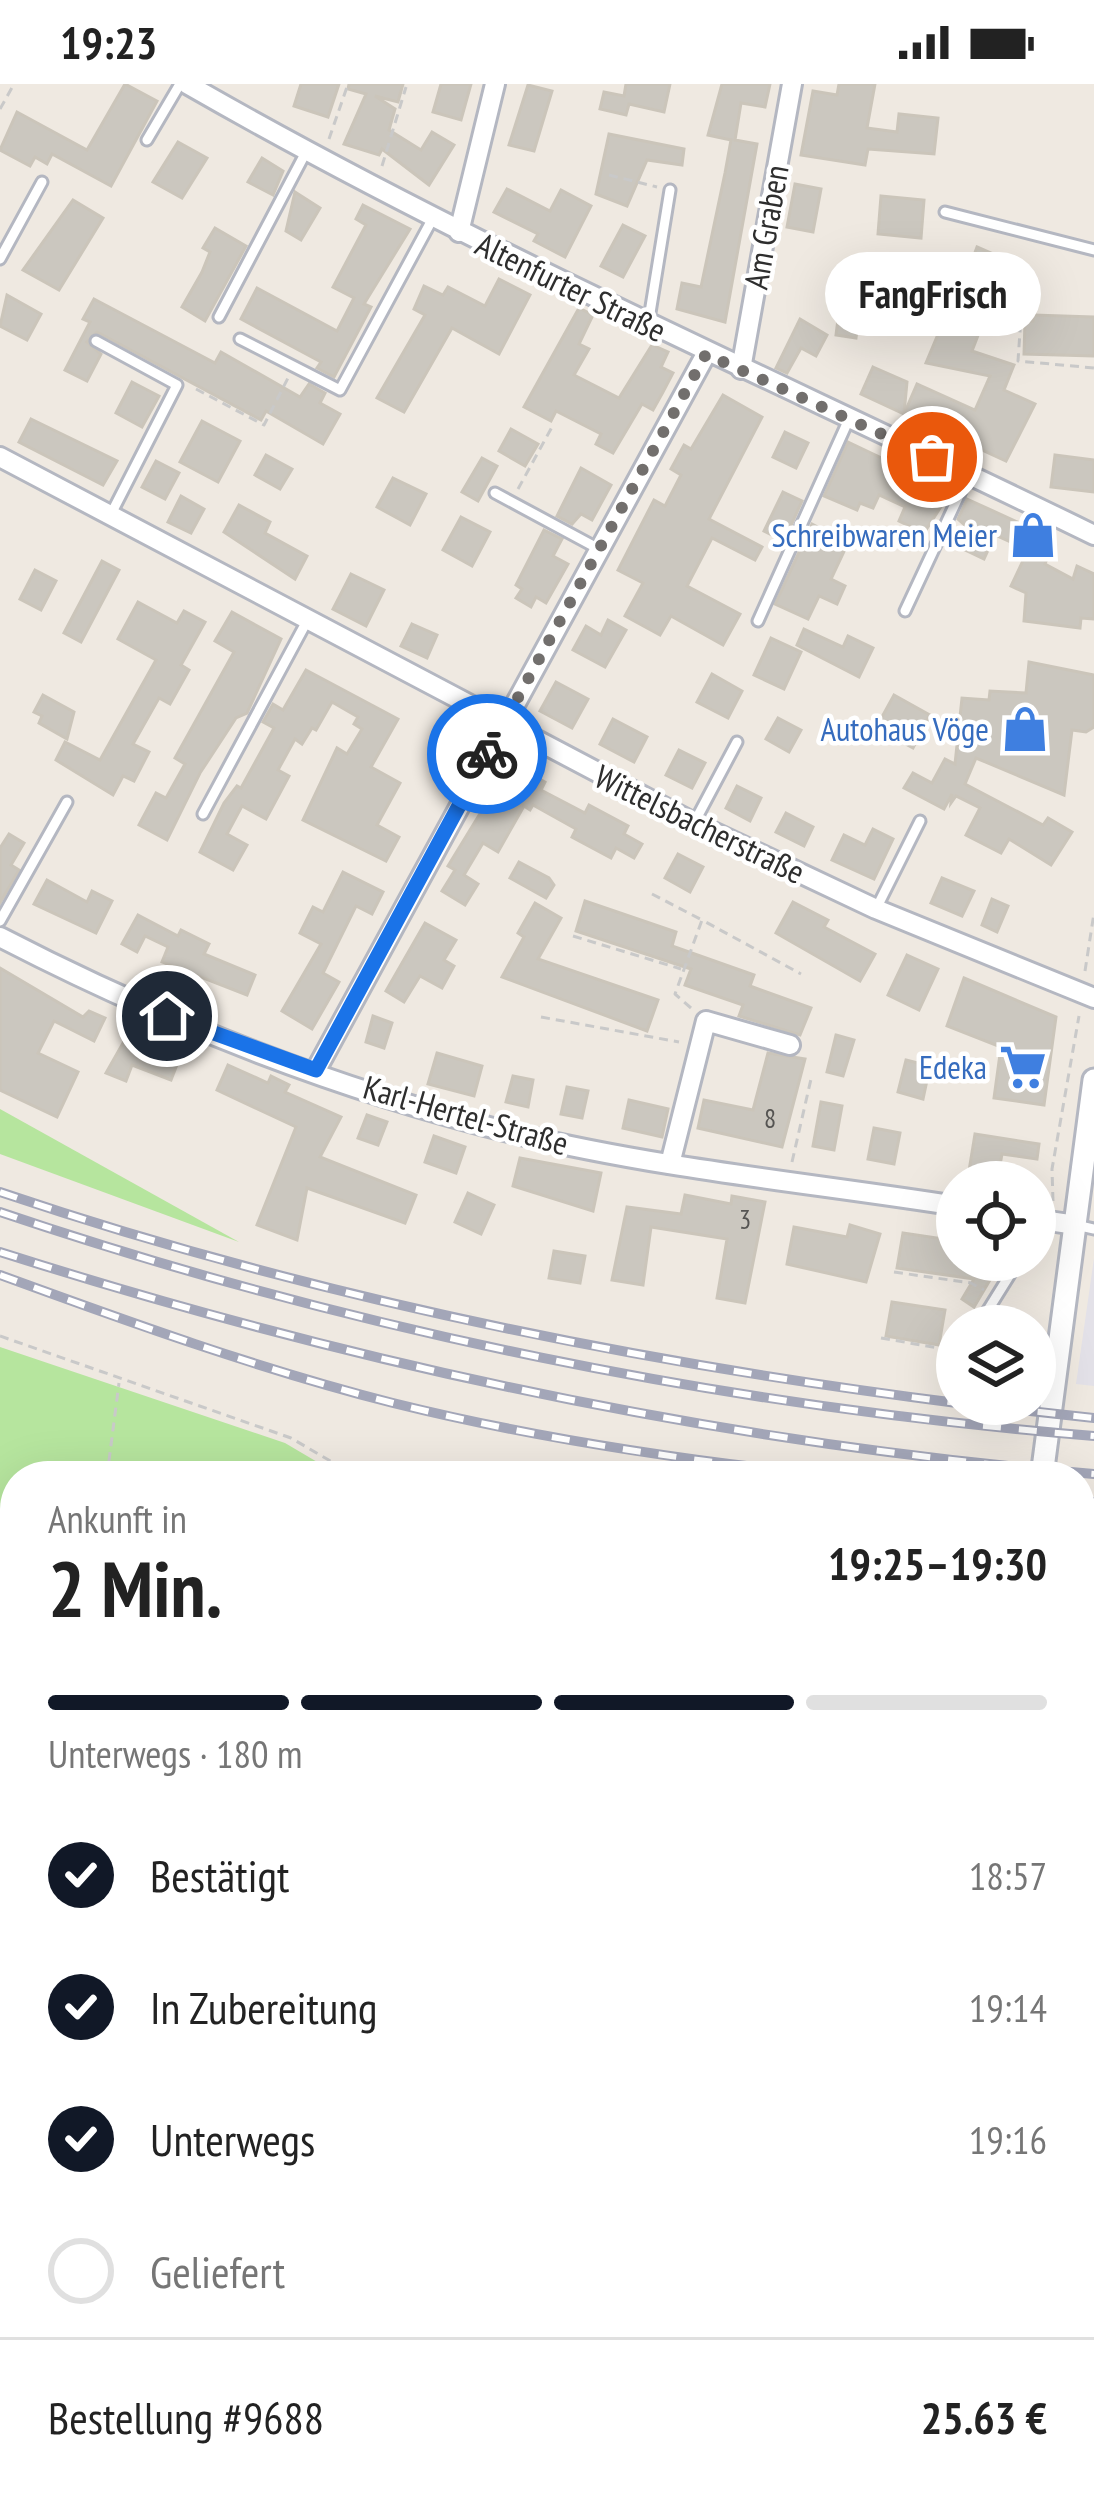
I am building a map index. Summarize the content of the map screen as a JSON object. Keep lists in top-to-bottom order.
{
  "streets": {
    "street": [
      "Am Graben",
      "Altenfurter Straße",
      "Wittelsbacherstraße",
      "Karl-Hertel-Straße"
    ]
  },
  "crossings": [
    ["Am Graben", "Altenfurter Straße"]
  ],
  "places": {
    "other": ["FangFrisch"],
    "shop": ["Schreibwaren Meier", "Autohaus Vöge"],
    "supermarket": ["Edeka"]
  },
  "house_numbers": ["8", "3"],
  "page": {
    "status": "19:23",
    "bubble": "FangFrisch",
    "heading": ["2 Min.", "Ankunft in", "19:25–19:30"],
    "panel": ["Bestellung #9688", "25.63 €"],
    "bar": "Unterwegs · 180 m",
    "list": [
      ["Bestätigt", "18:57"],
      ["In Zubereitung", "19:14"],
      ["Unterwegs", "19:16"],
      "Geliefert"
    ]
  }
}
